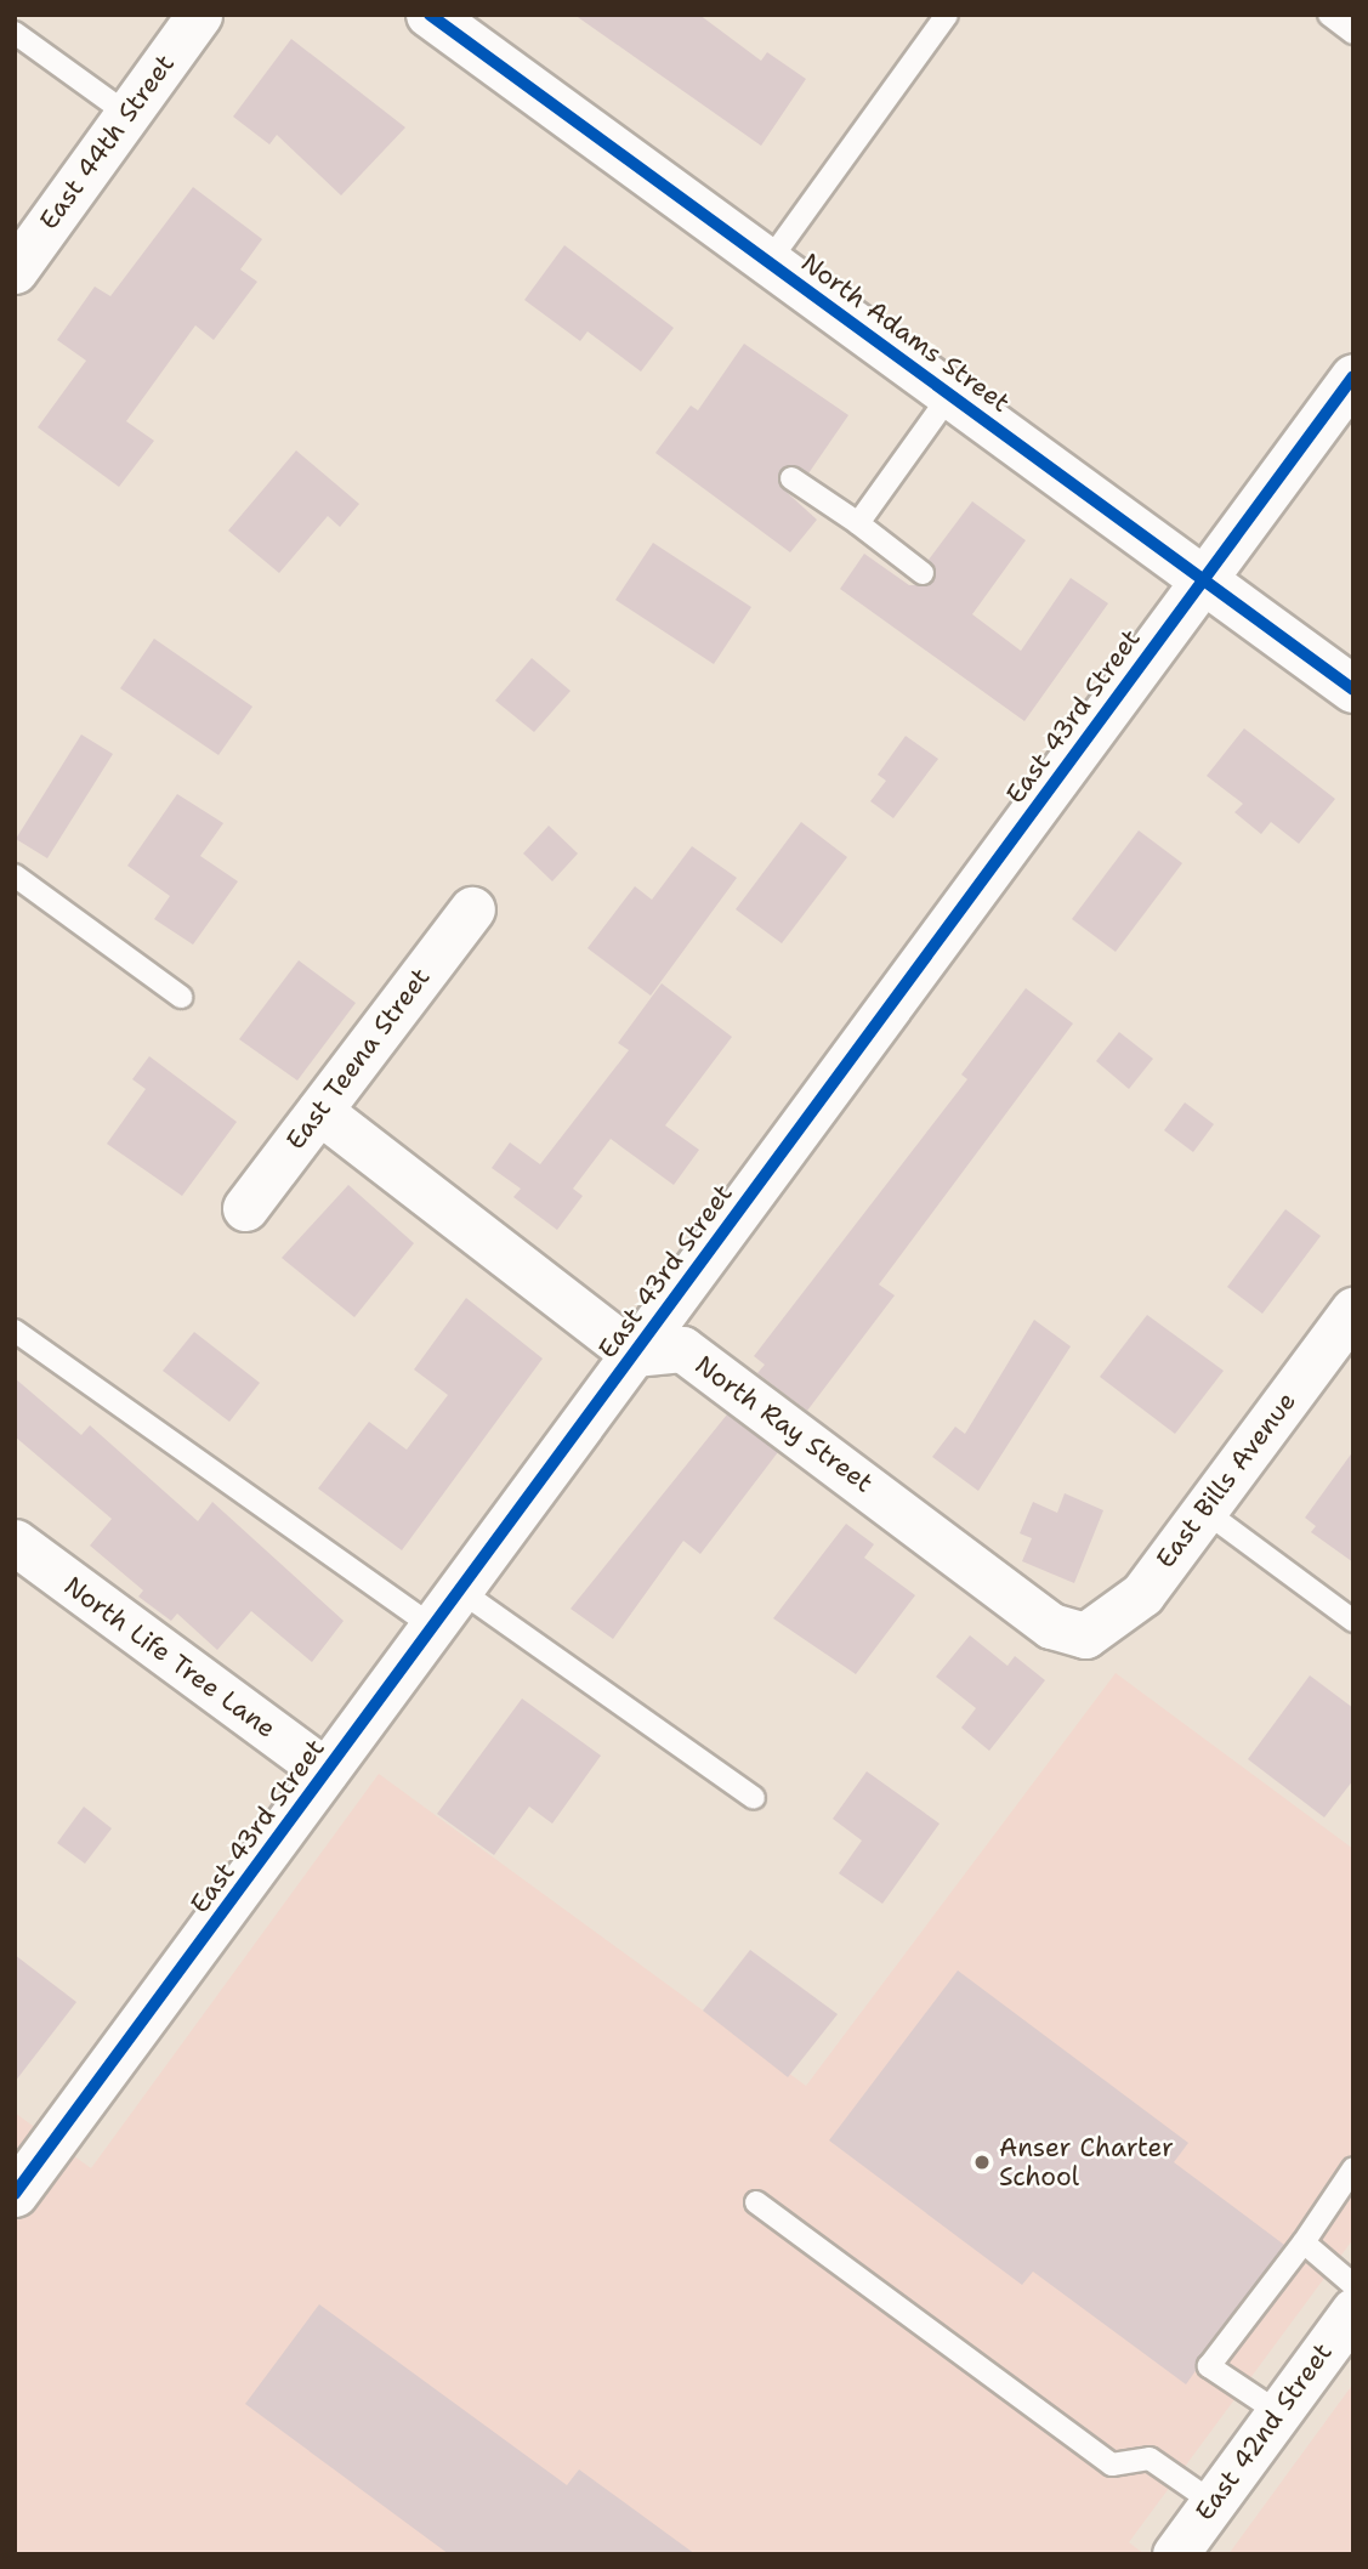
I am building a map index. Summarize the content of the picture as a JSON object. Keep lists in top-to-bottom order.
{
  "streets": {
    "street": [
      "East 44th Street",
      "North Adams Street",
      "East 43rd Street",
      "East Teena Street",
      "North Ray Street",
      "East Bills Avenue",
      "North Life Tree Lane",
      "East 42nd Street"
    ]
  },
  "crossings": [
    ["North Adams Street", "East 43rd Street"],
    ["East 43rd Street", "North Ray Street"],
    ["East 43rd Street", "North Life Tree Lane"],
    ["North Ray Street", "East Bills Avenue"]
  ],
  "places": ["Anser Charter School"]
}
